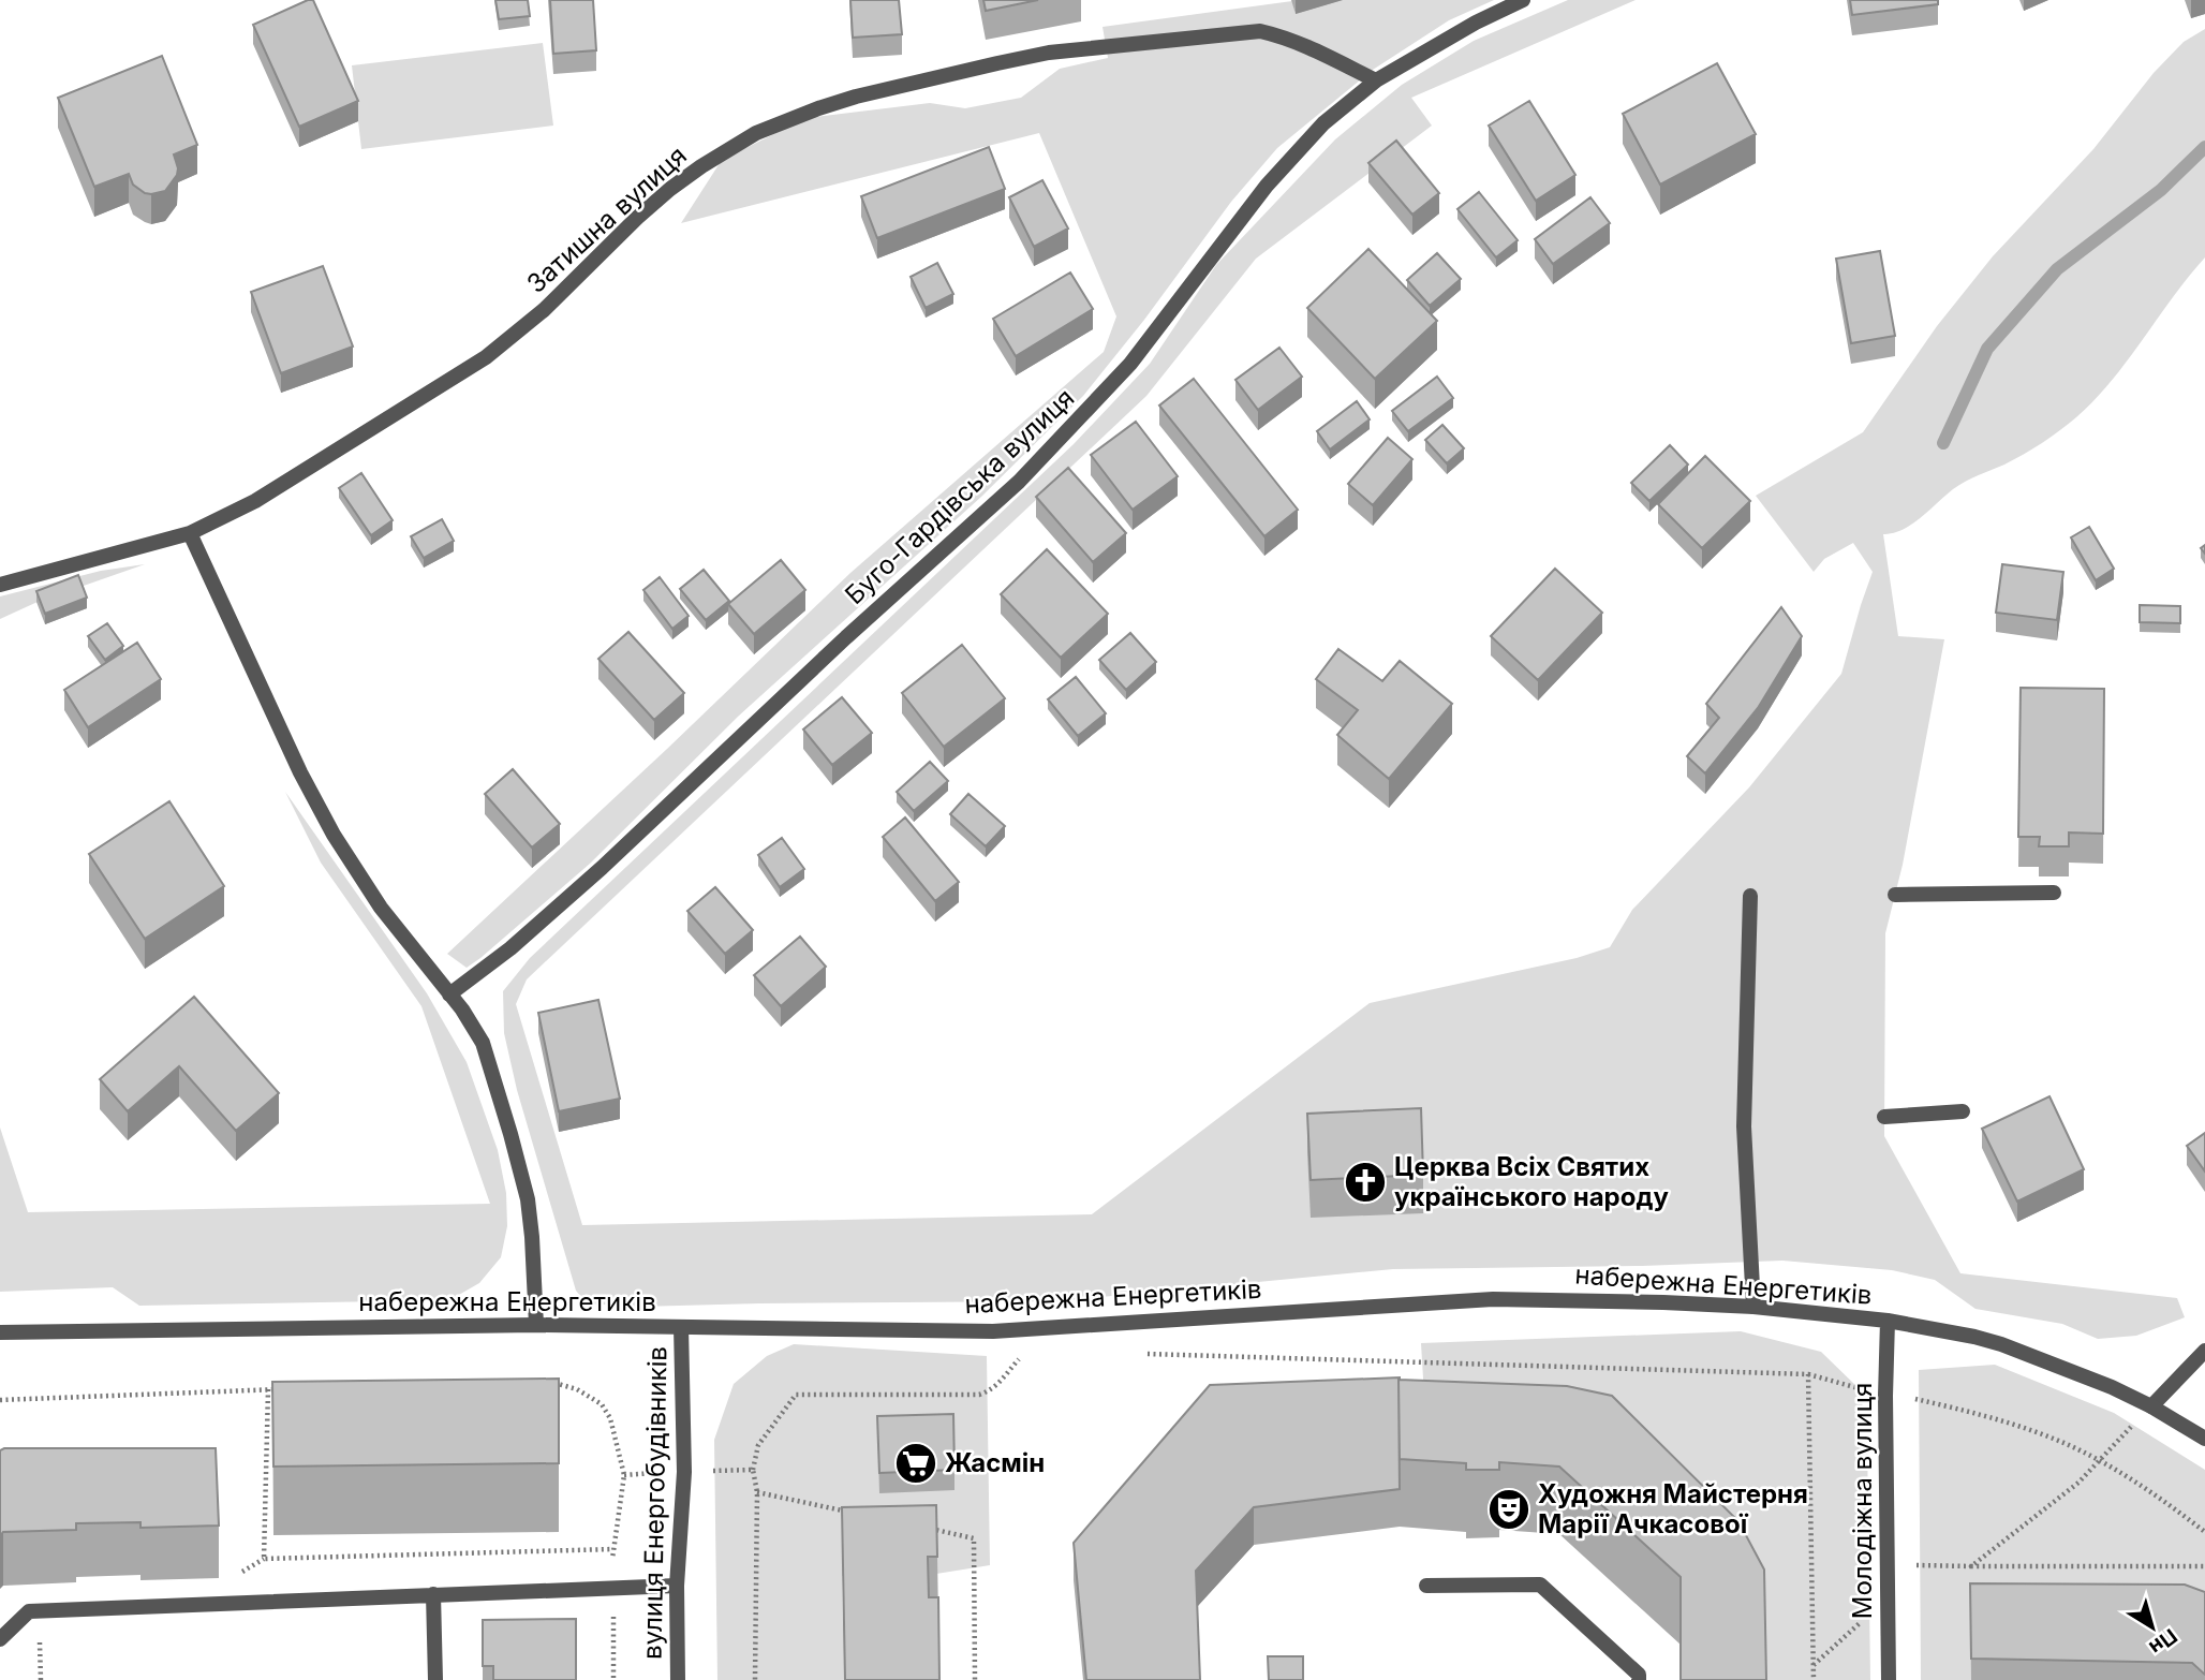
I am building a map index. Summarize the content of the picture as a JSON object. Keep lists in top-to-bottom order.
{
  "streets": {
    "street": [
      "Затишна вулиця",
      "Буго-Гардівська вулиця",
      "набережна Енергетиків",
      "Молодіжна вулиця",
      "вулиця Енергобудівників"
    ]
  },
  "crossings": [
    ["Затишна вулиця", "Буго-Гардівська вулиця"],
    ["набережна Енергетиків", "Молодіжна вулиця"],
    ["набережна Енергетиків", "вулиця Енергобудівників"]
  ],
  "places": {
    "church": ["Церква Всіх Святих українського народу"],
    "supermarket": ["Жасмін"],
    "theatre": ["Художня Майстерня Марії Ачкасової"]
  },
  "north": "bottom right"
}
